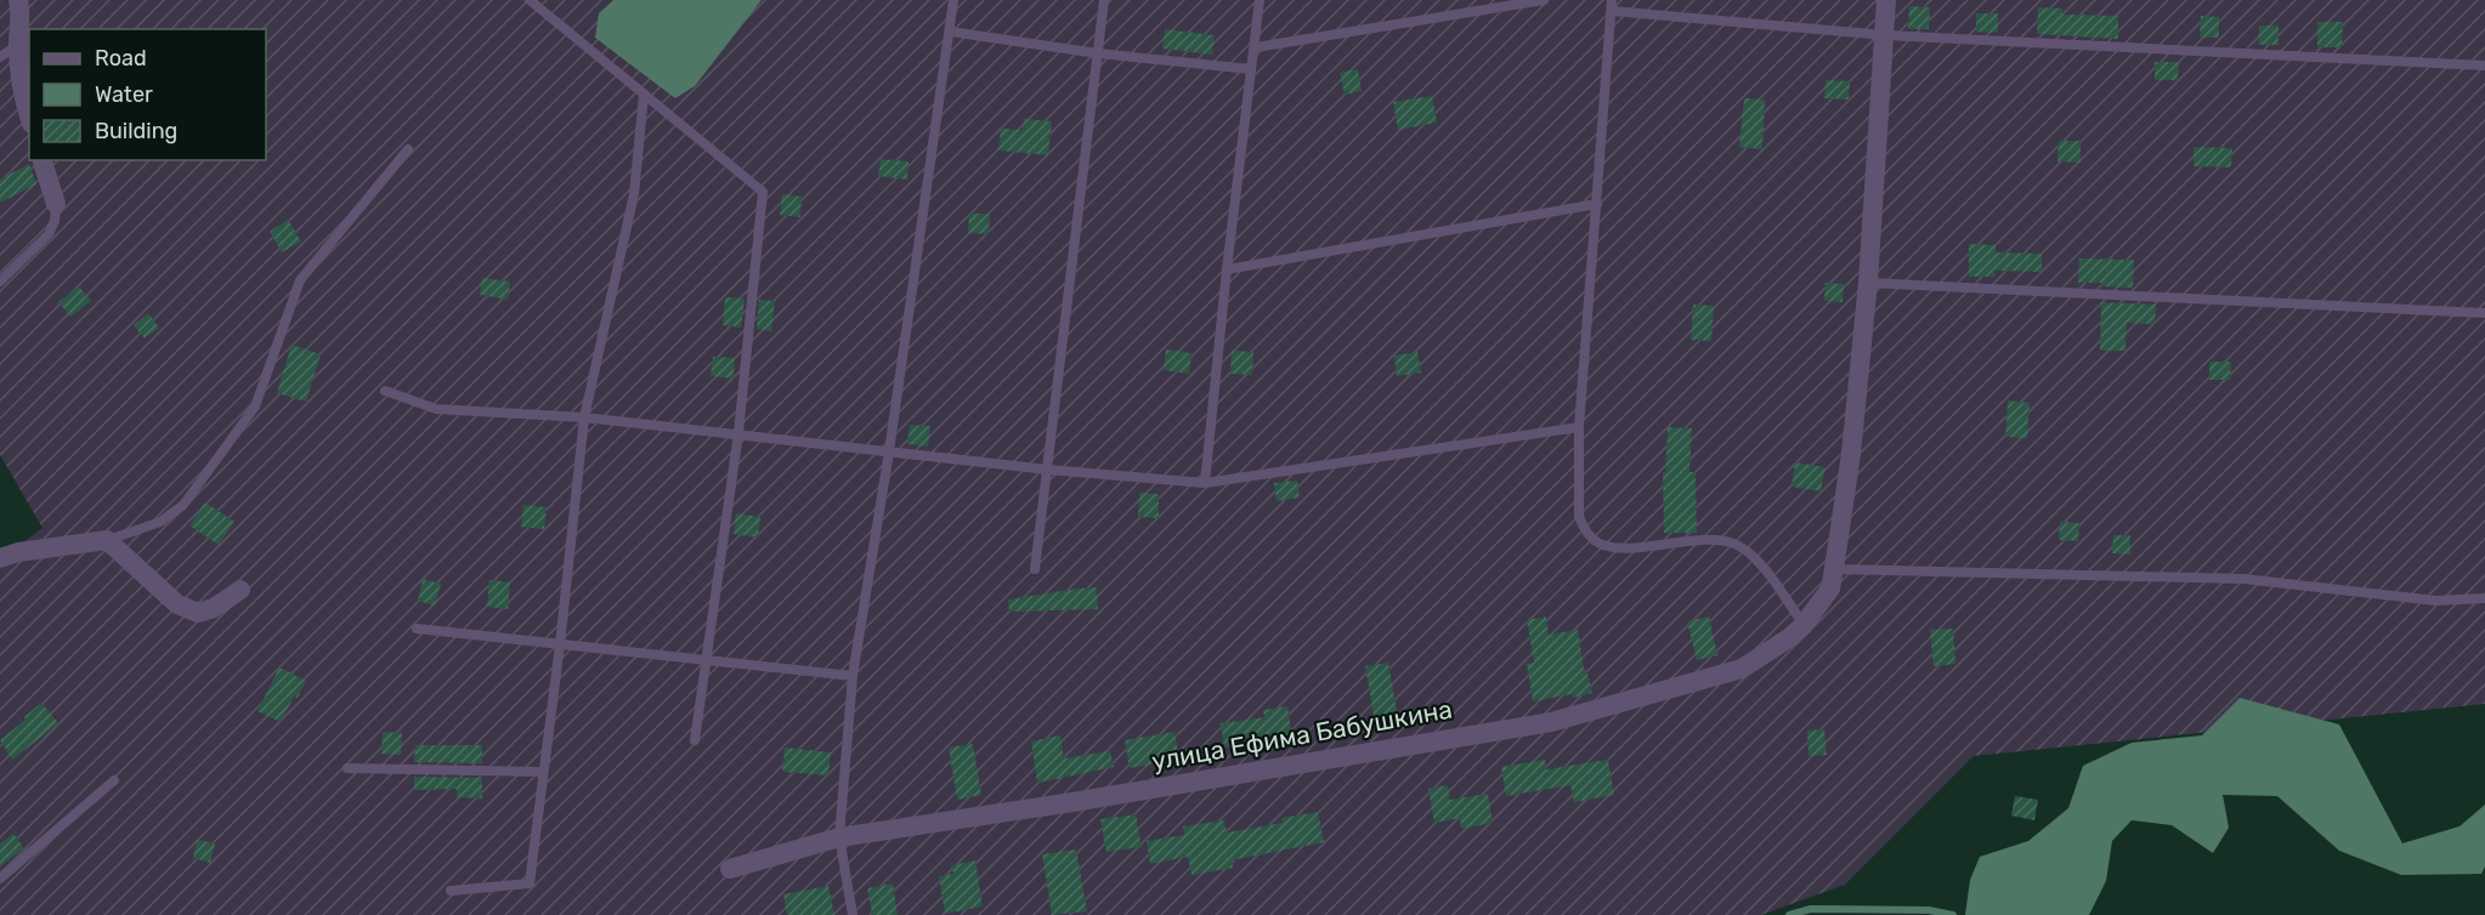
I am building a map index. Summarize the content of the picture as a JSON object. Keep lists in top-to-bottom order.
{
  "streets": {
    "street": ["улица Ефима Бабушкина"]
  },
  "legend": ["Road", "Water", "Building"]
}
